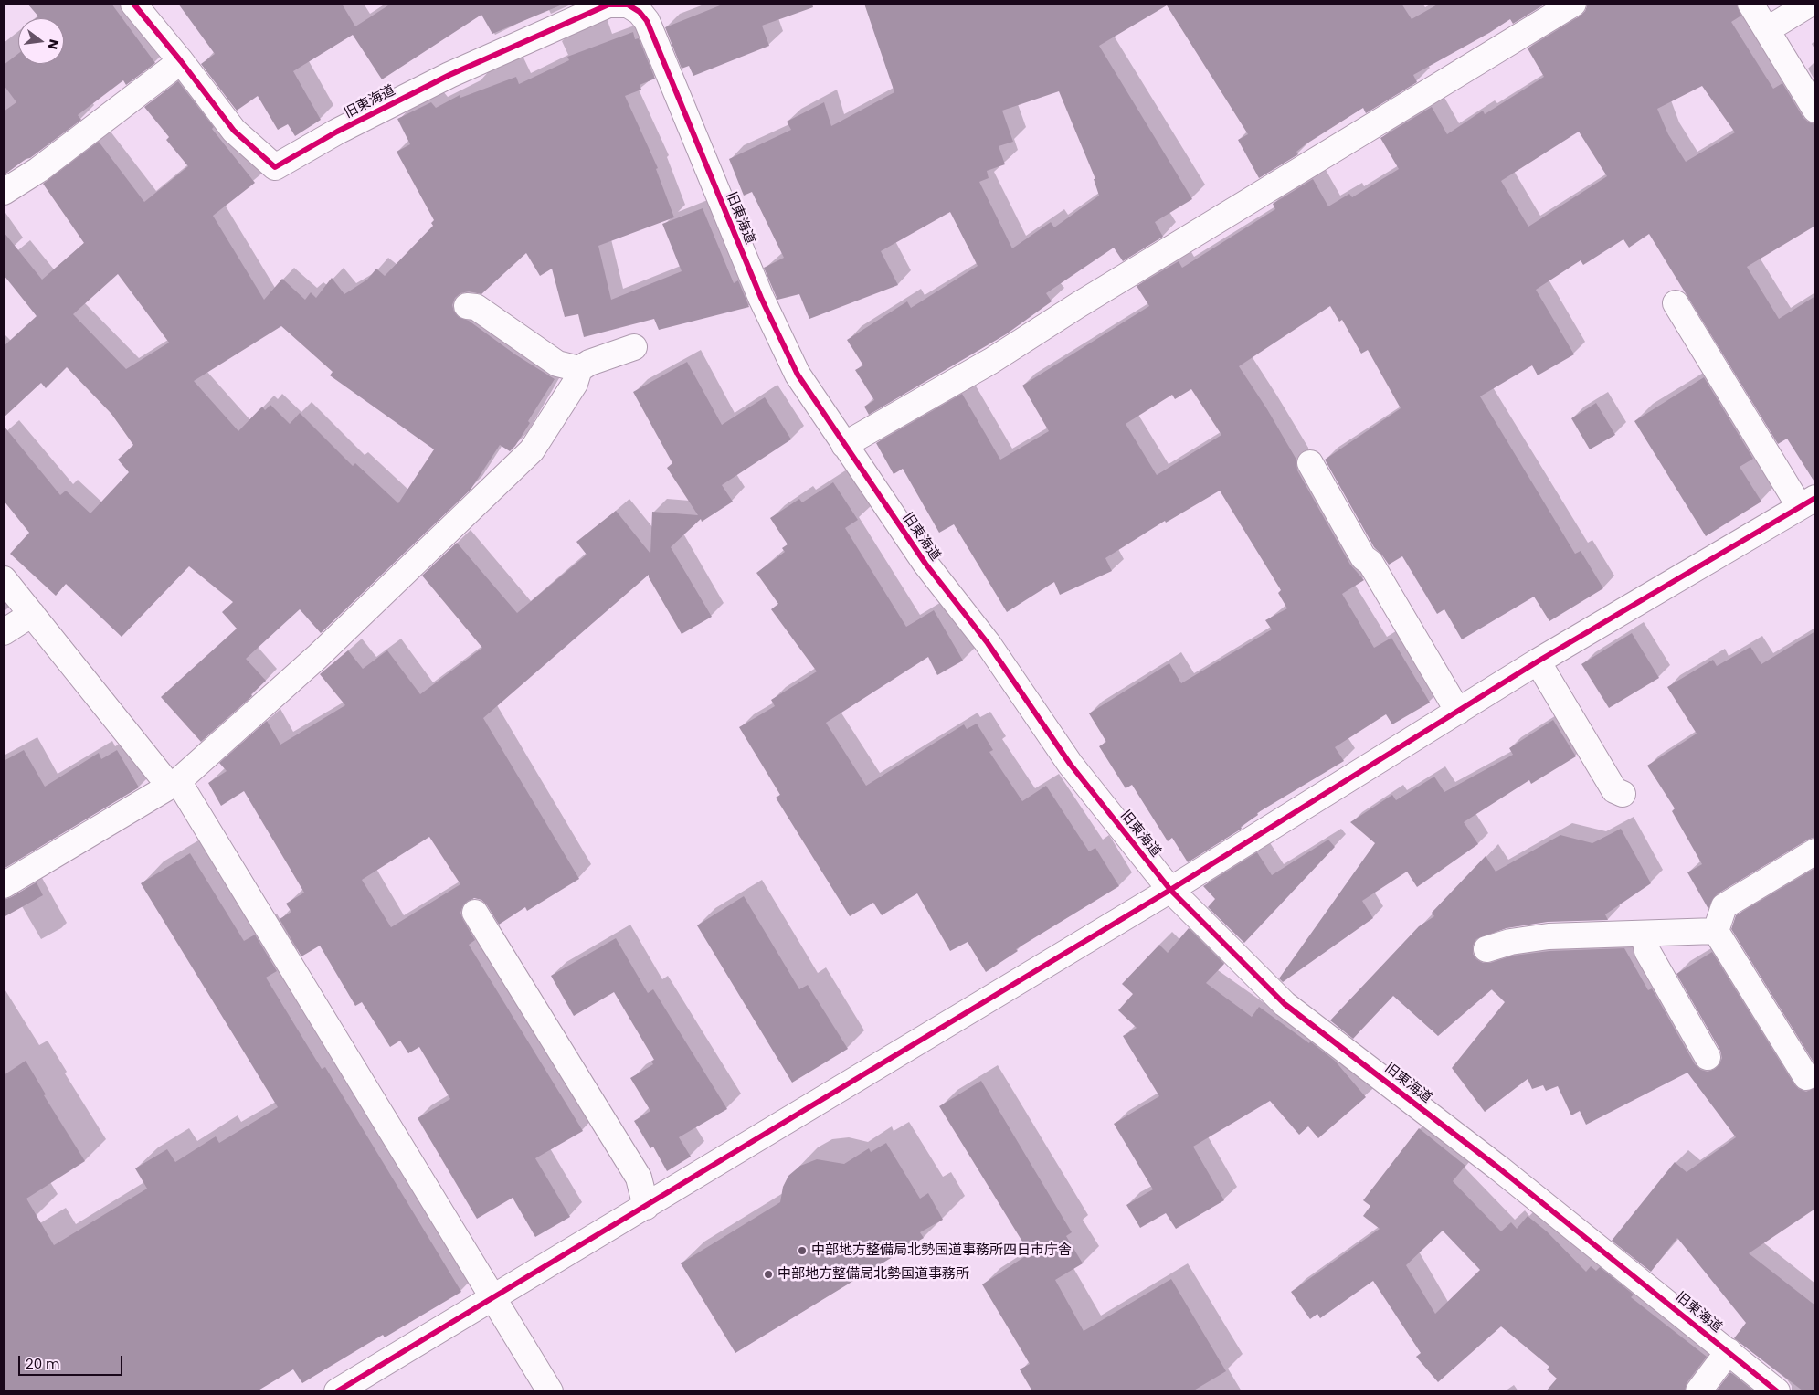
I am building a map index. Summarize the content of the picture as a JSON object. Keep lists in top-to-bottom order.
{
  "streets": {
    "street": ["旧東海道"]
  },
  "places": ["中部地方整備局北勢国道事務所四日市庁舎", "中部地方整備局北勢国道事務所"],
  "scale_bar": "20 m",
  "north": "right"
}
